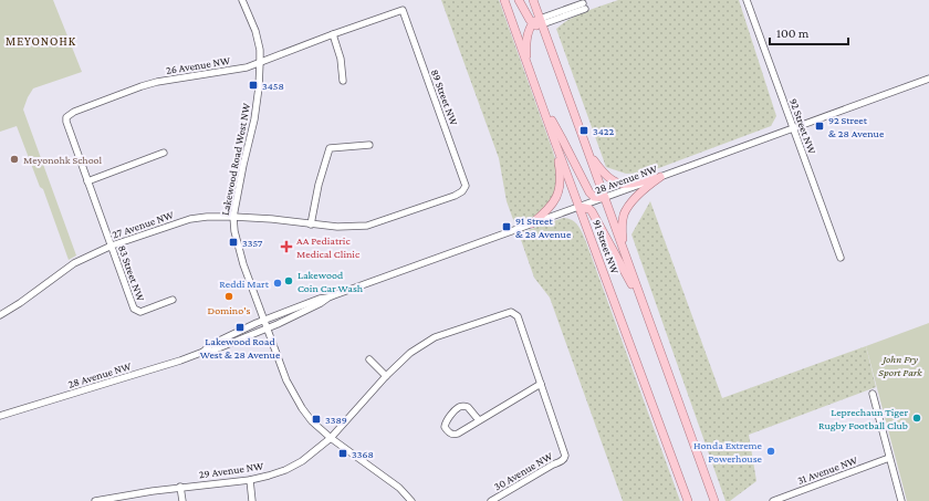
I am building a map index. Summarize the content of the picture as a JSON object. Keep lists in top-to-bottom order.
{
  "streets": {
    "main road": ["91 Street NW"],
    "street": [
      "26 Avenue NW",
      "89 Street NW",
      "92 Street NW",
      "Lakewood Road West NW",
      "28 Avenue NW",
      "27 Avenue NW",
      "83 Street NW",
      "29 Avenue NW",
      "31 Avenue NW",
      "30 Avenue NW"
    ]
  },
  "crossings": [
    ["26 Avenue NW", "89 Street NW"],
    ["26 Avenue NW", "Lakewood Road West NW"],
    ["26 Avenue NW", "83 Street NW"],
    ["89 Street NW", "27 Avenue NW"],
    ["92 Street NW", "28 Avenue NW"],
    ["Lakewood Road West NW", "28 Avenue NW"],
    ["Lakewood Road West NW", "27 Avenue NW"],
    ["Lakewood Road West NW", "29 Avenue NW"],
    ["28 Avenue NW", "91 Street NW"],
    ["27 Avenue NW", "83 Street NW"],
    ["29 Avenue NW", "30 Avenue NW"]
  ],
  "districts": ["MEYONOHK"],
  "parks": ["John Fry Sport Park"],
  "places": {
    "transit": [
      "3458",
      "92 Street & 28 Avenue",
      "3422",
      "91 Street & 28 Avenue",
      "3357",
      "Lakewood Road West & 28 Avenue",
      "3389",
      "3368"
    ],
    "other": [
      "Meyonohk School",
      "Lakewood Coin Car Wash",
      "Reddi Mart",
      "Domino's",
      "Leprechaun Tiger Rugby Football Club",
      "Honda Extreme Powerhouse"
    ],
    "health": ["AA Pediatric Medical Clinic"]
  },
  "scale_bar": "100 m"
}
